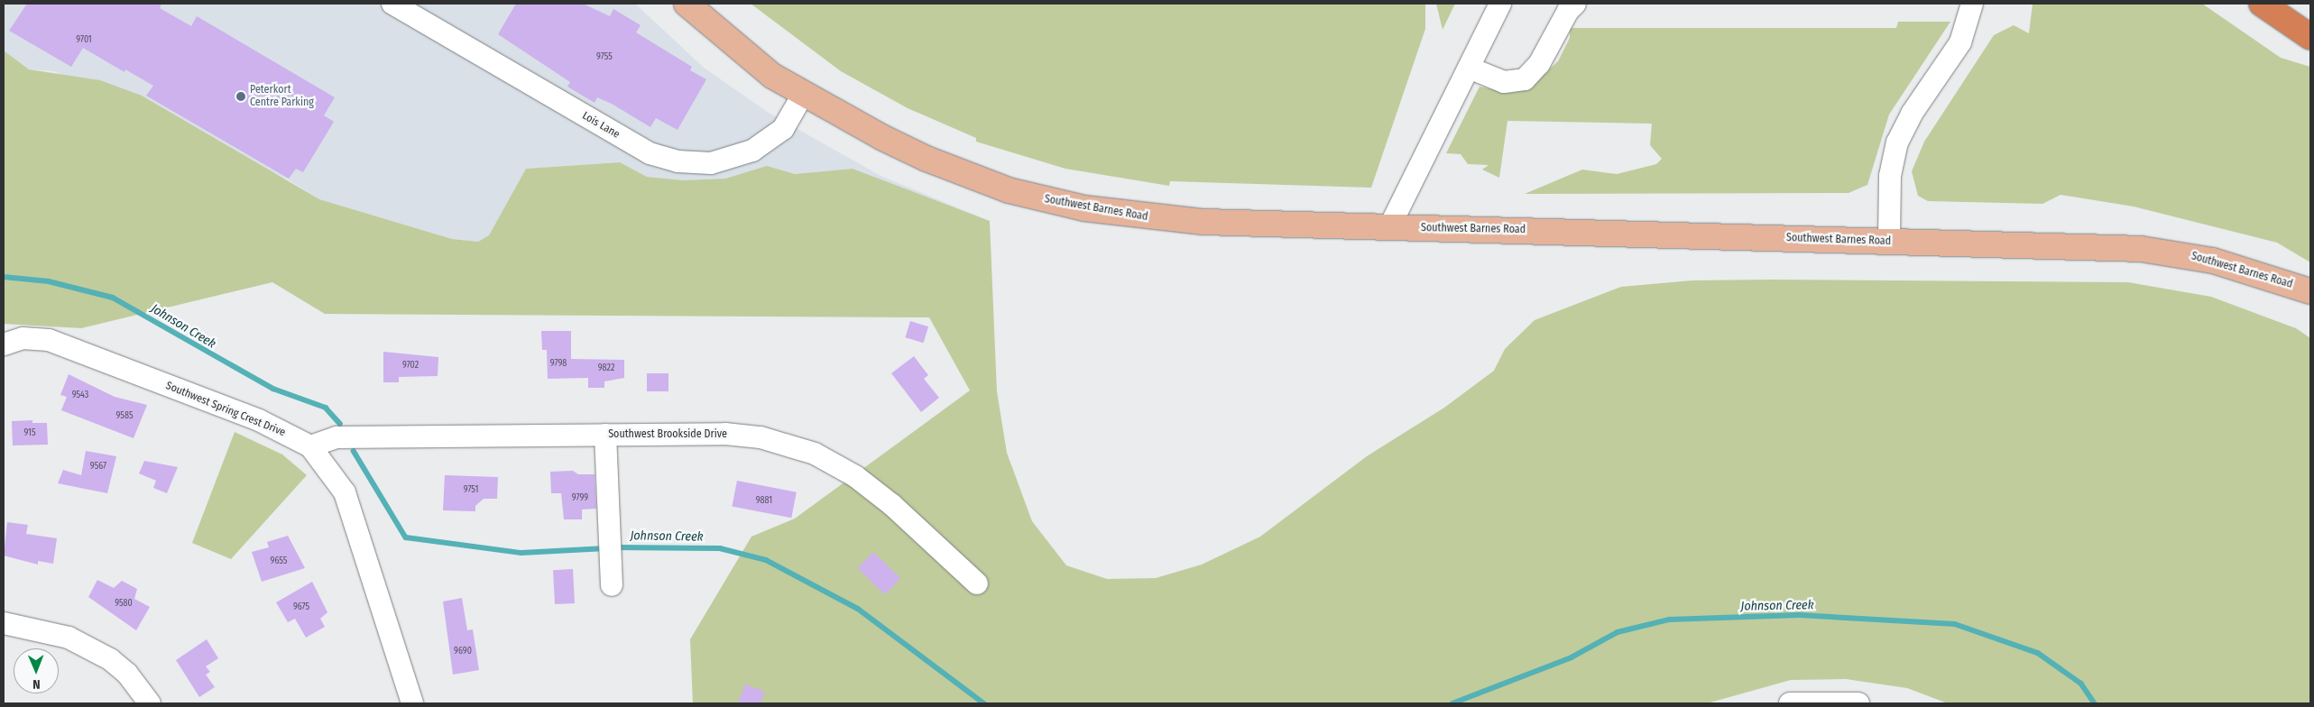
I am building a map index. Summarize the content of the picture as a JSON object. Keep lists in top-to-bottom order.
{
  "streets": {
    "main road": ["Southwest Barnes Road"],
    "street": ["Lois Lane", "Southwest Spring Crest Drive", "Southwest Brookside Drive"]
  },
  "crossings": [
    ["Lois Lane", "Southwest Barnes Road"],
    ["Southwest Spring Crest Drive", "Southwest Brookside Drive"]
  ],
  "water": ["Johnson Creek"],
  "places": ["Peterkort Centre Parking"],
  "house_numbers": [
    "9701",
    "9755",
    "9798",
    "9702",
    "9822",
    "9543",
    "9585",
    "915",
    "9567",
    "9751",
    "9799",
    "9881",
    "9655",
    "9580",
    "9675",
    "9690"
  ],
  "north": "bottom"
}
